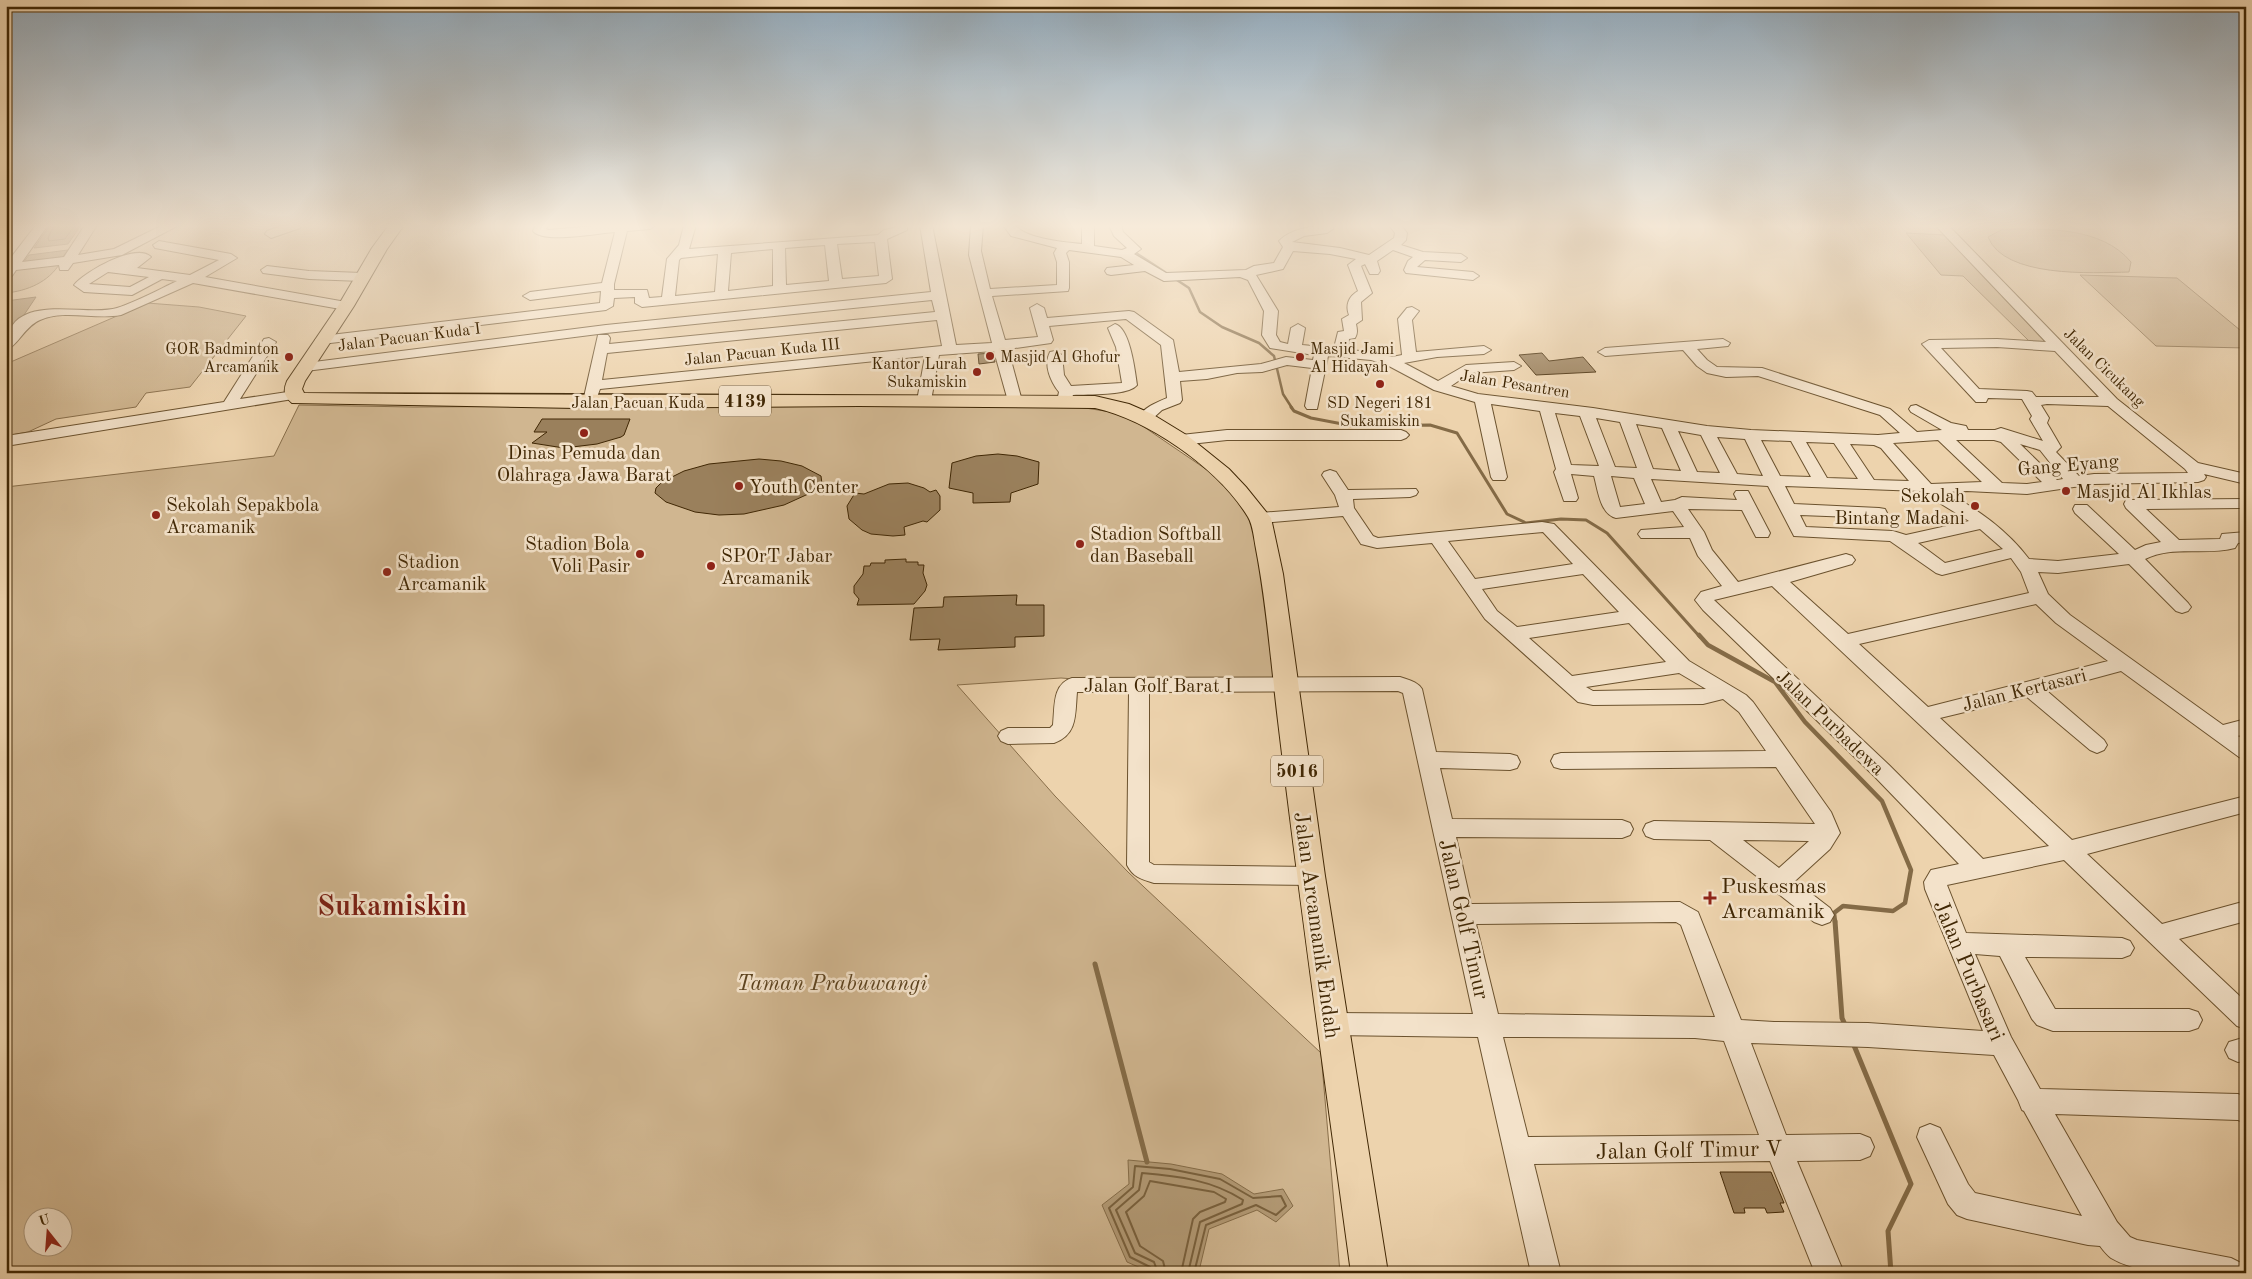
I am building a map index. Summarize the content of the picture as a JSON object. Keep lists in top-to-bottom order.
{
  "streets": {
    "main road": [
      "4139",
      "Jalan Pacuan Kuda",
      "5016",
      "Jalan Arcamanik Endah"
    ],
    "street": [
      "Jalan Pacuan Kuda I",
      "Jalan Pacuan Kuda III",
      "Jalan Cicukang",
      "Jalan Pesantren",
      "Gang Eyang",
      "Jalan Golf Barat I",
      "Jalan Kertasari",
      "Jalan Purbadewa",
      "Jalan Golf Timur",
      "Jalan Purbasari",
      "Jalan Golf Timur V"
    ]
  },
  "crossings": [
    ["Jalan Pacuan Kuda III", "Jalan Pacuan Kuda"],
    ["Jalan Cicukang", "Gang Eyang"],
    ["Jalan Pacuan Kuda", "Jalan Arcamanik Endah"],
    ["Jalan Golf Barat I", "Jalan Golf Timur"],
    ["Jalan Golf Barat I", "Jalan Arcamanik Endah"],
    ["Jalan Purbadewa", "Jalan Purbasari"],
    ["Jalan Golf Timur", "Jalan Arcamanik Endah"],
    ["Jalan Golf Timur", "Jalan Golf Timur V"]
  ],
  "districts": ["Sukamiskin"],
  "parks": ["Taman Prabuwangi"],
  "places": {
    "other": [
      "Masjid Al Ghofur",
      "GOR Badminton Arcamanik",
      "Masjid Jami Al Hidayah",
      "Kantor Lurah Sukamiskin",
      "SD Negeri 181 Sukamiskin",
      "Dinas Pemuda dan Olahraga Jawa Barat",
      "Youth Center",
      "Masjid Al Ikhlas",
      "Sekolah Bintang Madani",
      "Sekolah Sepakbola Arcamanik",
      "Stadion Softball dan Baseball",
      "Stadion Bola Voli Pasir",
      "SPOrT Jabar Arcamanik",
      "Stadion Arcamanik"
    ],
    "health": ["Puskesmas Arcamanik"]
  },
  "north": "top"
}
